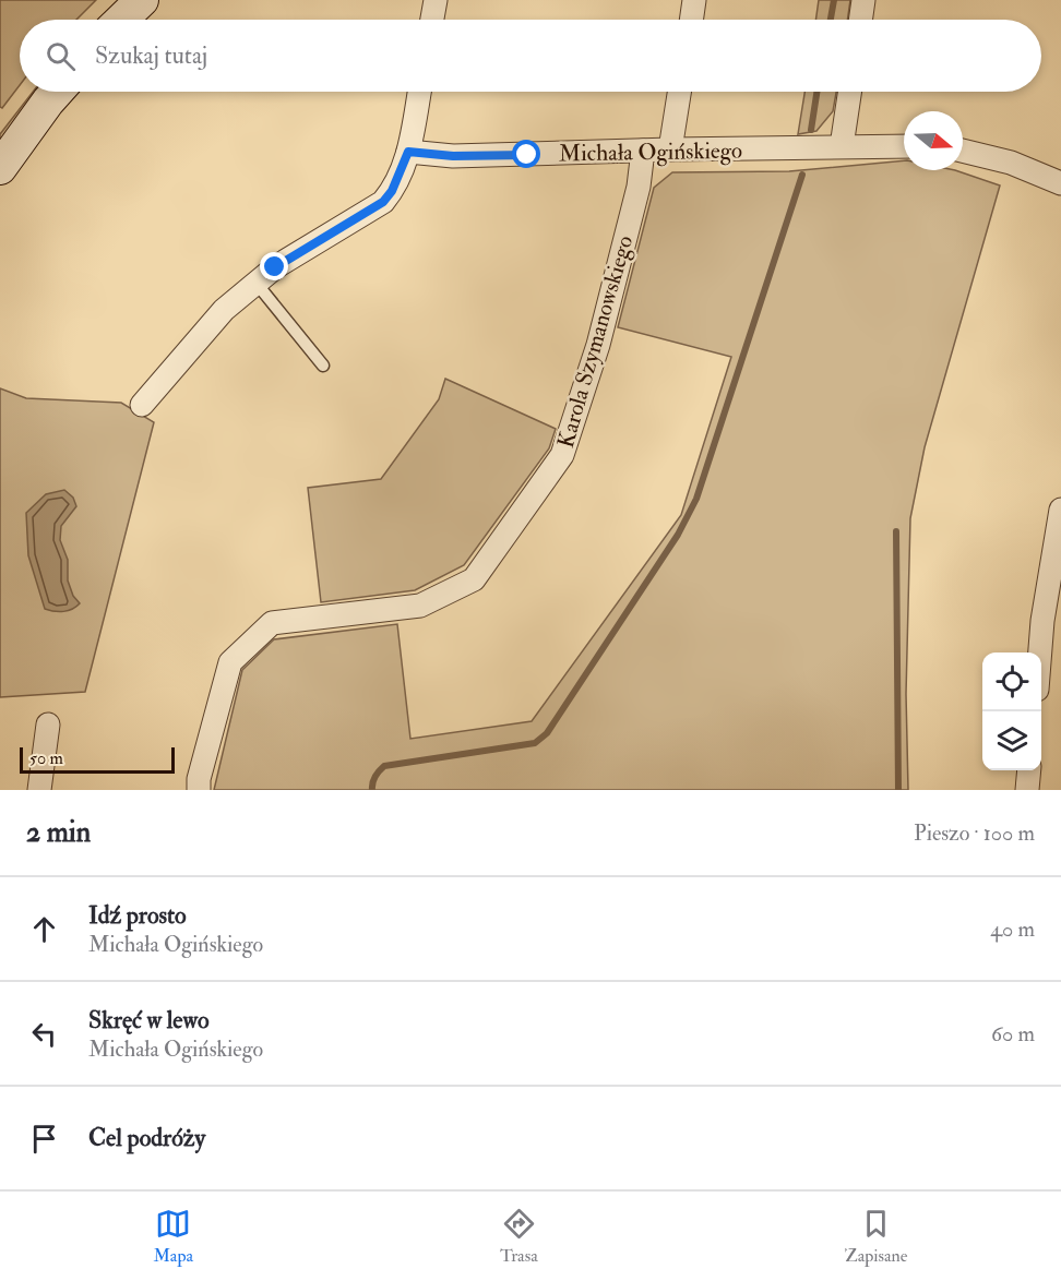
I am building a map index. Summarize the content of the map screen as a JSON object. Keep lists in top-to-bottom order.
{
  "streets": {
    "street": ["Michała Ogińskiego", "Karola Szymanowskiego"]
  },
  "crossings": [
    ["Michała Ogińskiego", "Karola Szymanowskiego"]
  ],
  "scale_bar": "50 m",
  "north": "right",
  "page": {
    "search": "Szukaj tutaj",
    "scale": "50 m",
    "heading": ["2 min", "Pieszo · 100 m"],
    "list": [
      ["Idź prosto", "Michała Ogińskiego", "40 m"],
      ["Skręć w lewo", "Michała Ogińskiego", "60 m"],
      "Cel podróży"
    ],
    "nav": ["Mapa", "Trasa", "Zapisane"]
  }
}
